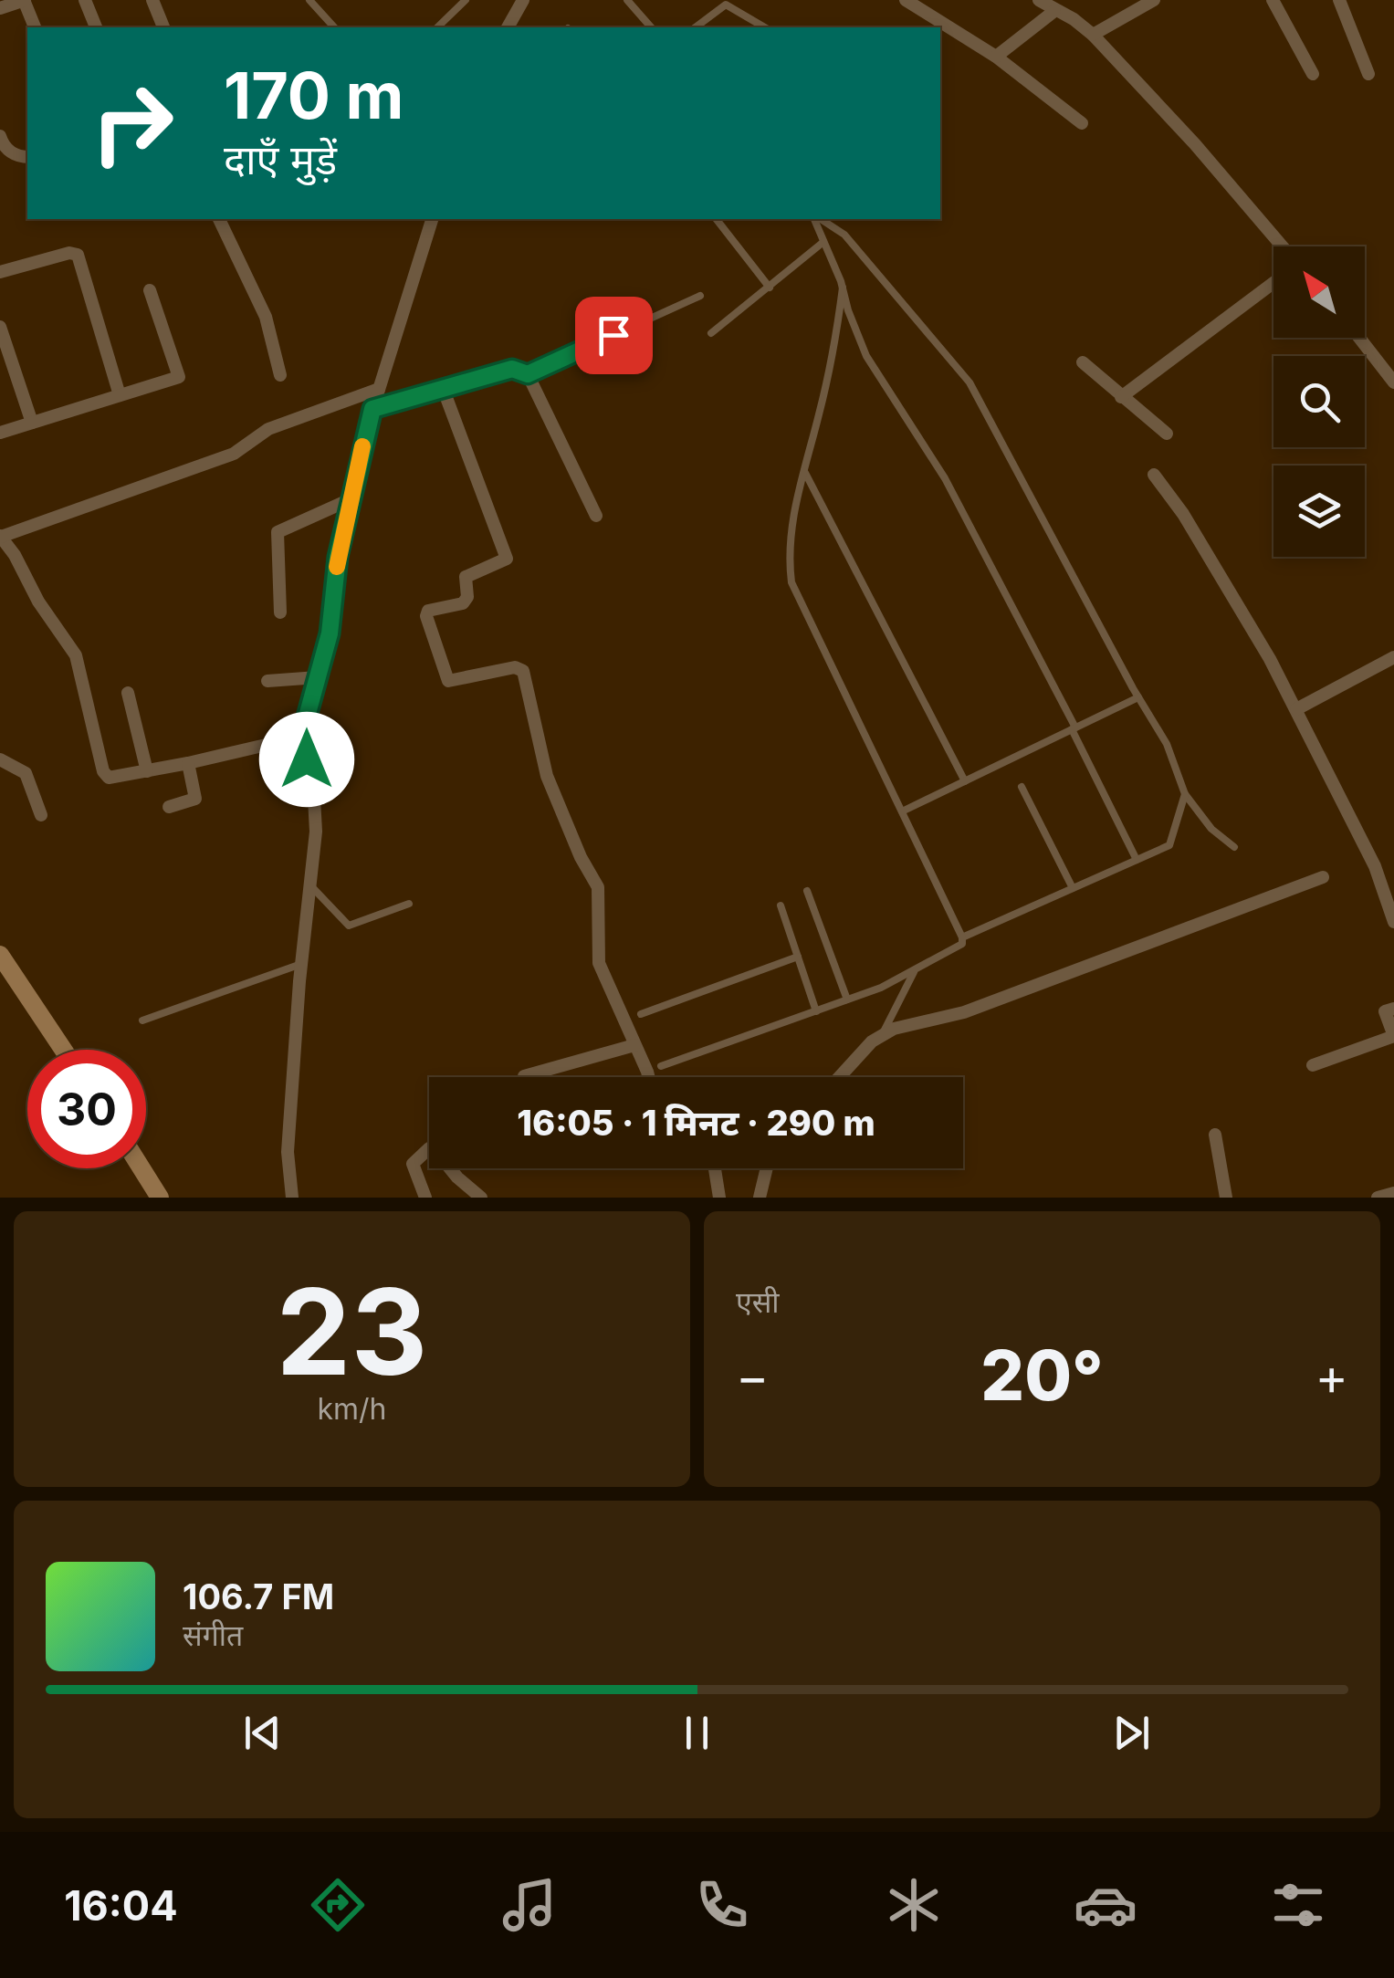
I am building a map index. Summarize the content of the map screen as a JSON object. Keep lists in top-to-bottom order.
{
  "north": "top left",
  "page": {
    "turn": ["170 m", "दाएँ मुड़ें"],
    "limit": "30",
    "trip": "16:05 · 1 मिनट · 290 m",
    "tile": [
      ["23", "km/h"],
      "एसी"
    ],
    "heat": ["−", "20°", "+"],
    "song": ["106.7 FM", "संगीत"],
    "tabs": "16:04"
  }
}
